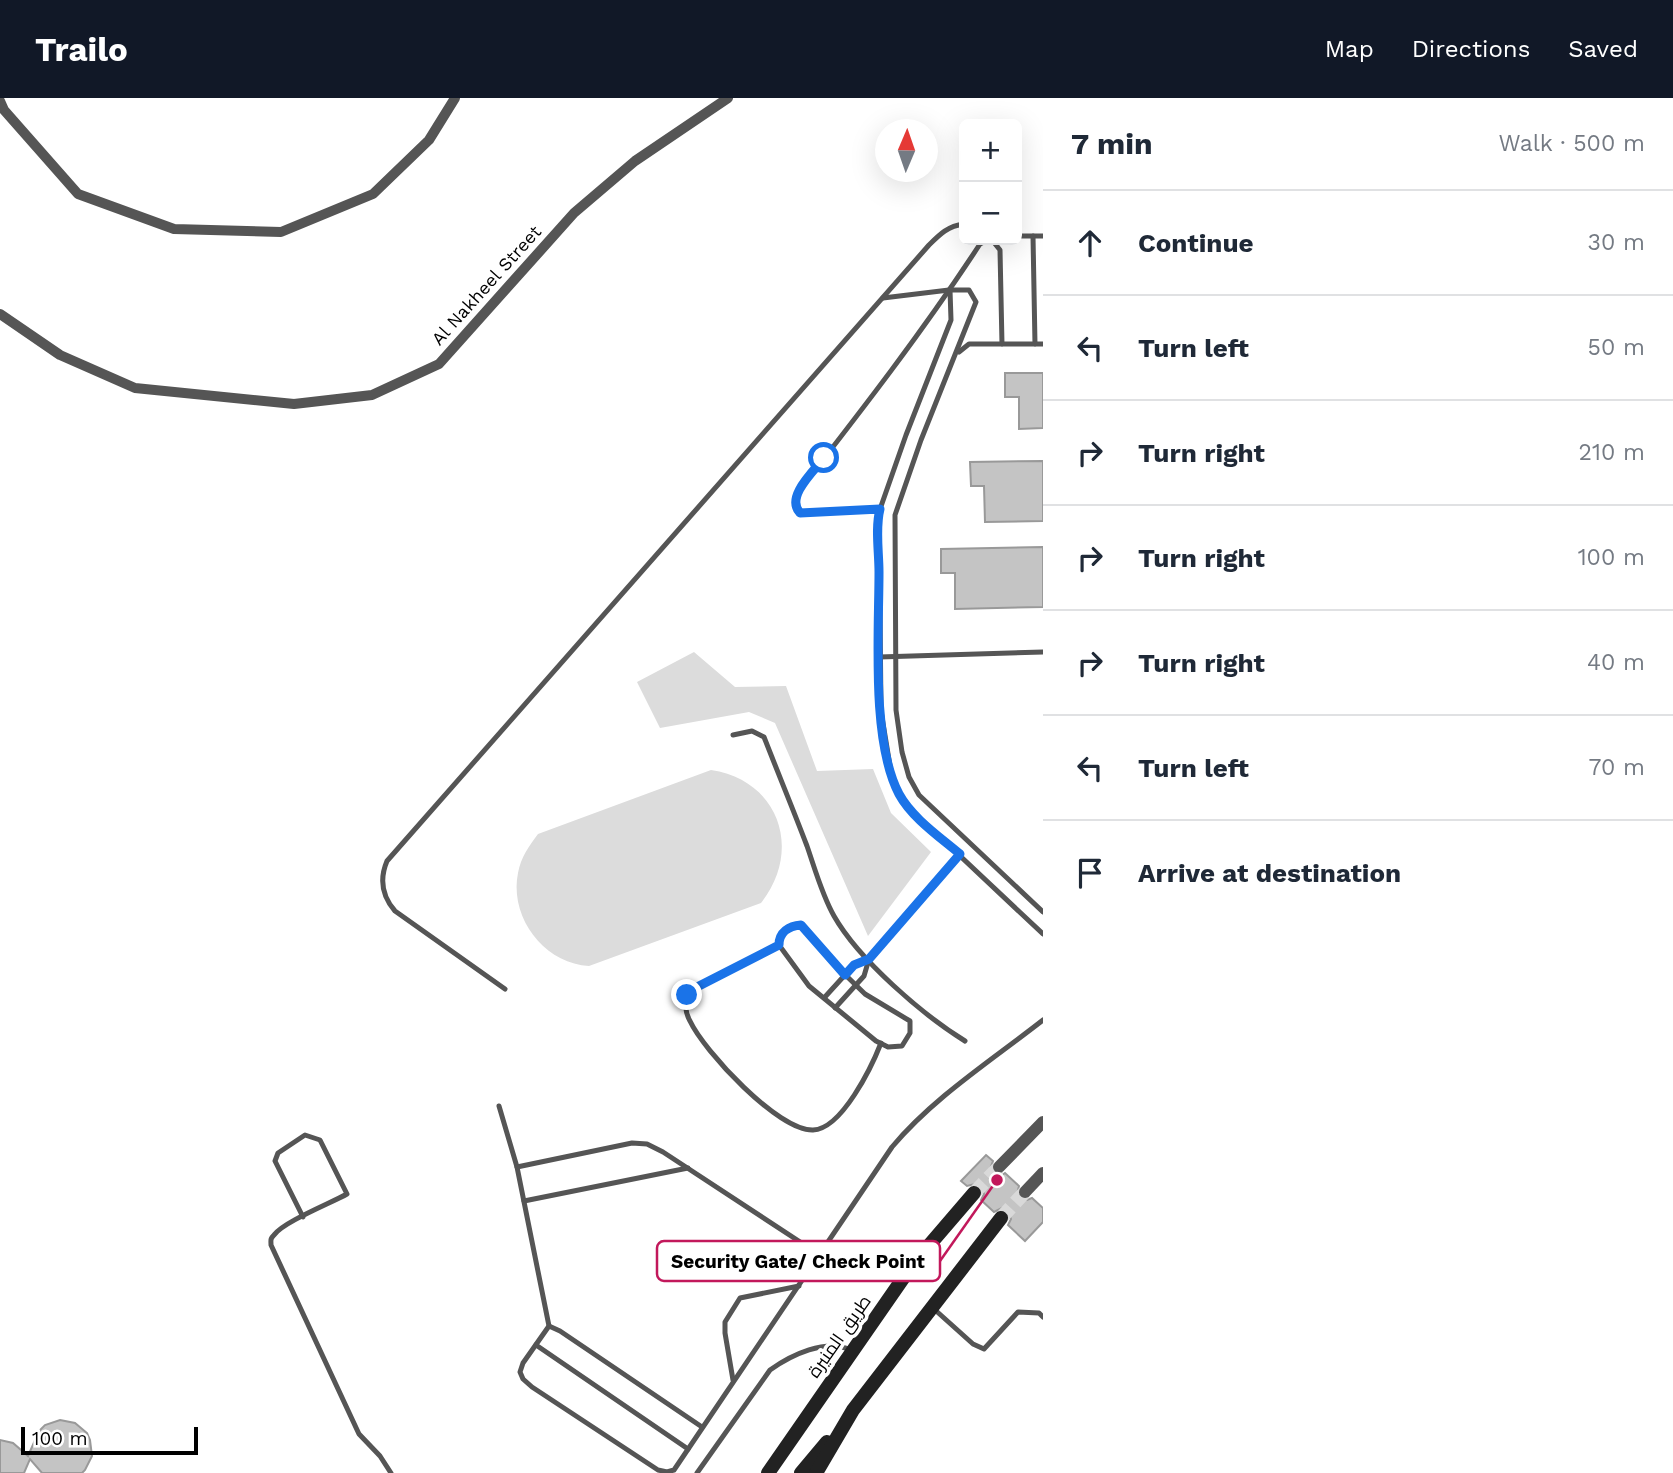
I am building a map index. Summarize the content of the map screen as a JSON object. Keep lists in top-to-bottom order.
{
  "streets": {
    "main road": ["طريق المنيرة"],
    "street": ["Al Nakheel Street"]
  },
  "places": ["Security Gate/ Check Point"],
  "scale_bar": "100 m",
  "north": "top",
  "page": {
    "header": "Trailo",
    "nav": ["Map", "Directions", "Saved"],
    "heading": ["7 min", "Walk · 500 m"],
    "map_buttons": ["+", "−"],
    "list": [
      ["Continue", "30 m"],
      ["Turn left", "50 m"],
      ["Turn right", "210 m"],
      ["Turn right", "100 m"],
      ["Turn right", "40 m"],
      ["Turn left", "70 m"],
      "Arrive at destination"
    ],
    "scale": "100 m"
  }
}
